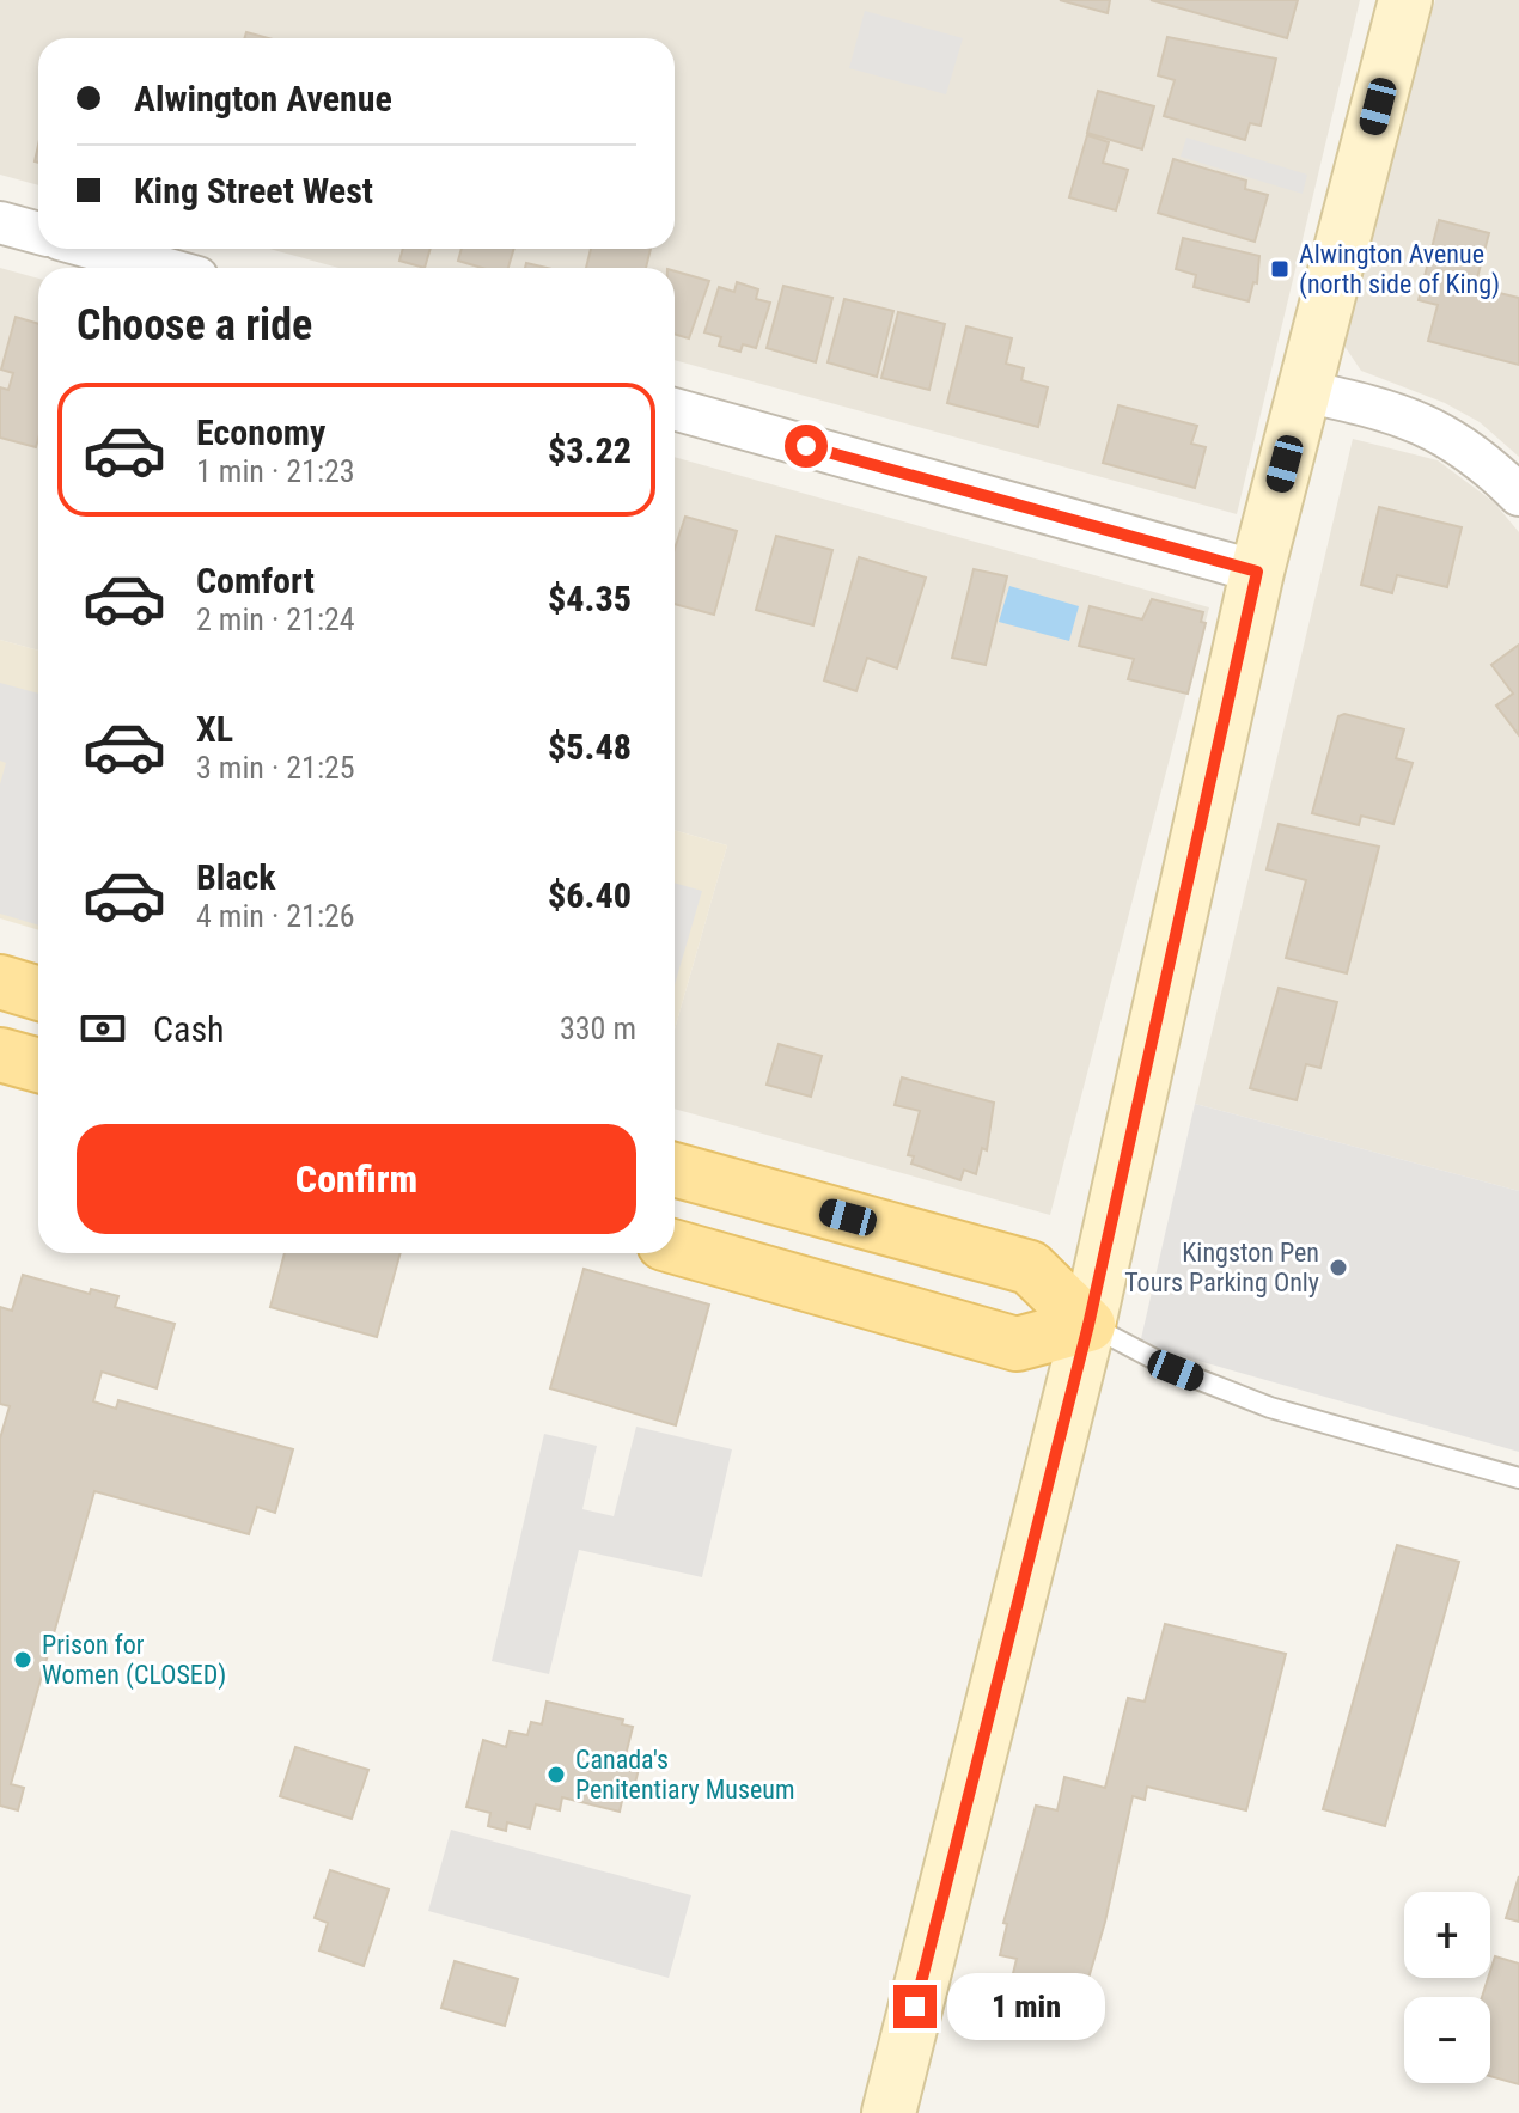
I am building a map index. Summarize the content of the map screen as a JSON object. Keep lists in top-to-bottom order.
{
  "places": {
    "transit": ["Alwington Avenue (north side of King)"],
    "other": ["Kingston Pen Tours Parking Only", "Prison for Women (CLOSED)", "Canada's Penitentiary Museum"]
  },
  "page": {
    "banner": ["Alwington Avenue", "King Street West"],
    "heading": "Choose a ride",
    "list": [
      {
        "name": "Economy",
        "note": "1 min · 21:23",
        "value": "$3.22"
      },
      {
        "name": "Comfort",
        "note": "2 min · 21:24",
        "value": "$4.35"
      },
      {
        "name": "XL",
        "note": "3 min · 21:25",
        "value": "$5.48"
      },
      {
        "name": "Black",
        "note": "4 min · 21:26",
        "value": "$6.40"
      }
    ],
    "pay": ["Cash", "330 m"],
    "buttons": "Confirm",
    "map_buttons": ["+", "−"],
    "bubble": "1 min"
  }
}
